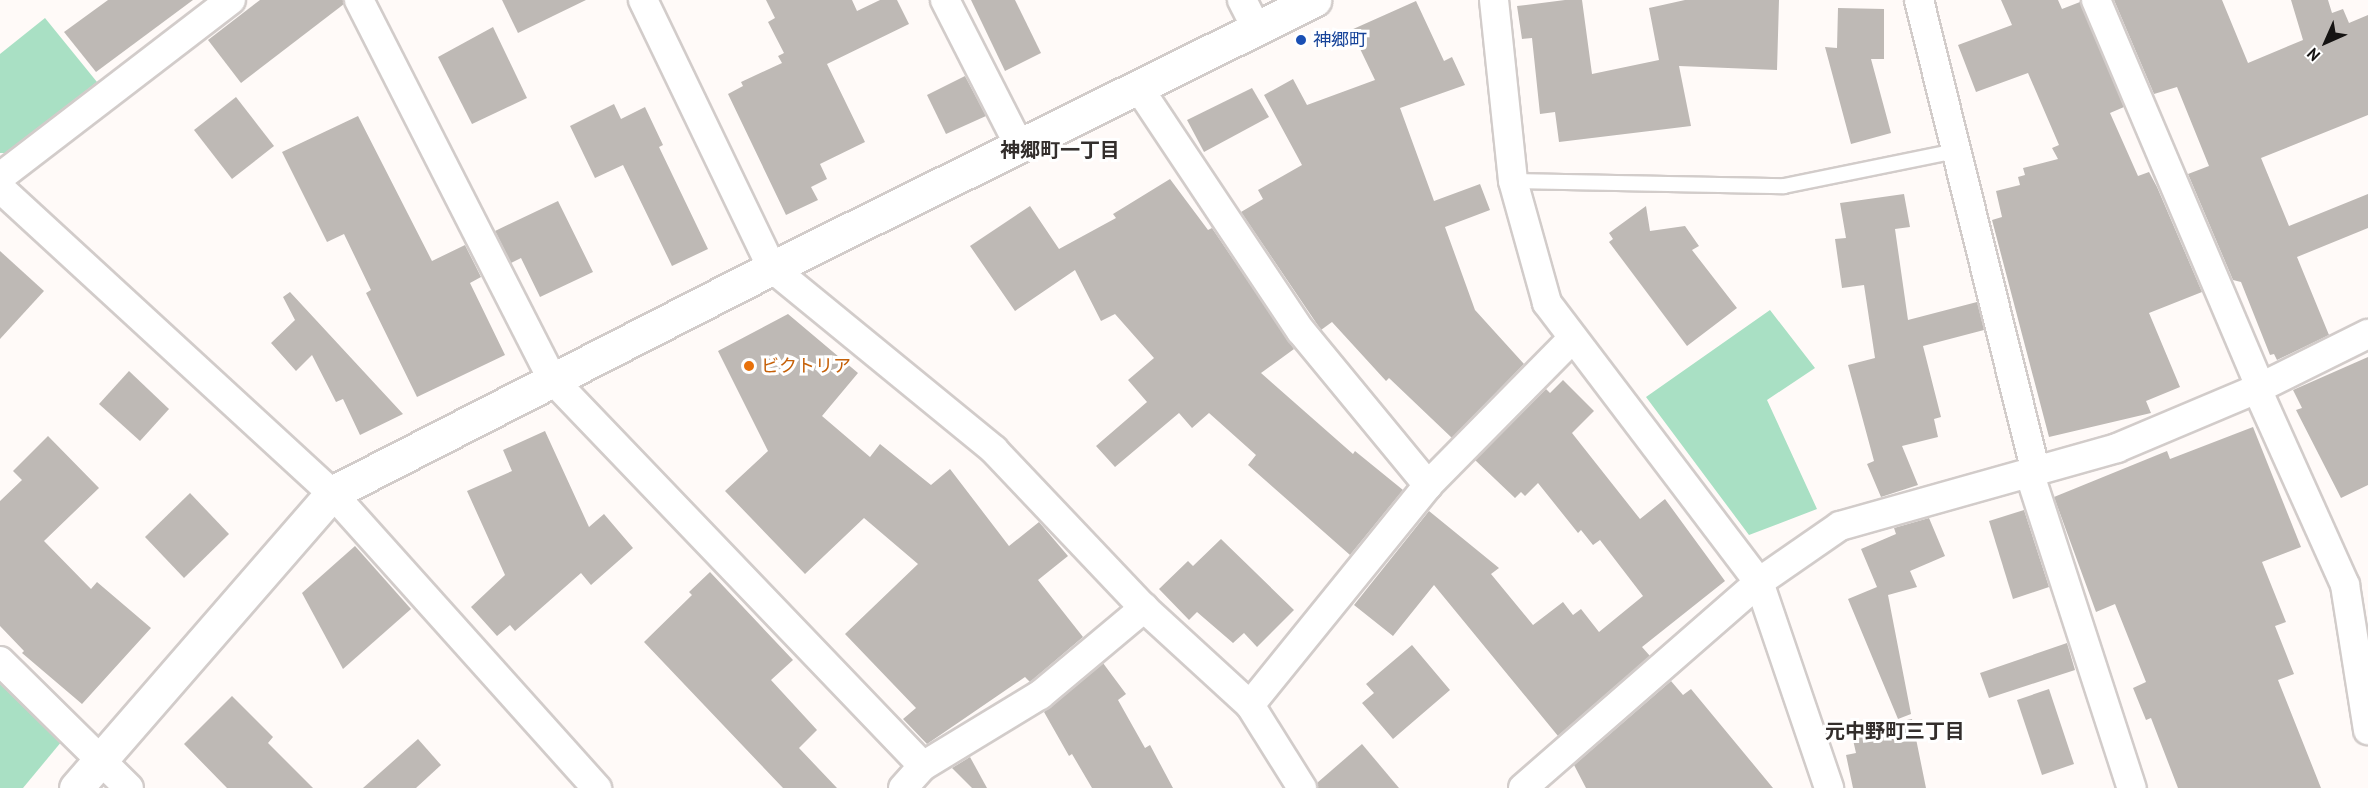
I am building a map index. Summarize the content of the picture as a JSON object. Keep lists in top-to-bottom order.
{
  "districts": ["神郷町一丁目", "元中野町三丁目"],
  "places": ["神郷町", "ビクトリア"],
  "north": "bottom left"
}
